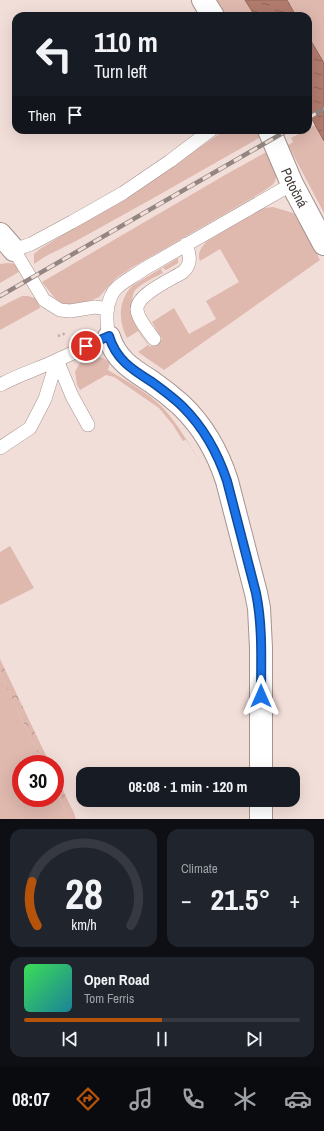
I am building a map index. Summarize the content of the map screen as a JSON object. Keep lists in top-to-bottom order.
{
  "streets": {
    "street": ["Potočná"]
  },
  "page": {
    "turn": ["110 m", "Turn left"],
    "then": "Then",
    "limit": "30",
    "trip": "08:08 · 1 min · 120 m",
    "tile": "Climate",
    "heat": ["−", "21.5°", "+"],
    "song": ["Open Road", "Tom Ferris"],
    "tabs": "08:07",
    "gauge": ["28", "km/h"]
  }
}
